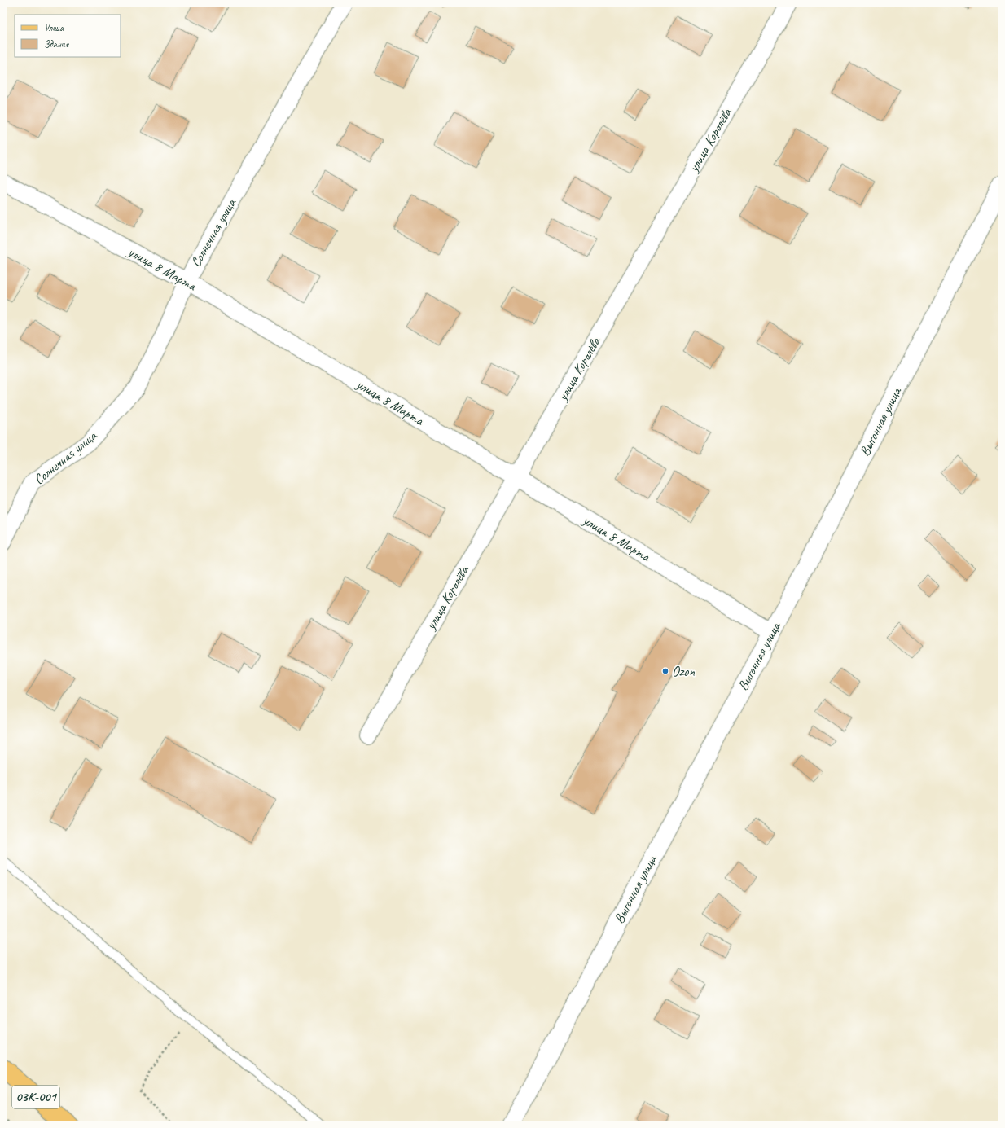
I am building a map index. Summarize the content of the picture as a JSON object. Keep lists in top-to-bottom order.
{
  "streets": {
    "main road": ["03К-001"],
    "street": [
      "улица Королёва",
      "Солнечная улица",
      "улица 8 Марта",
      "Выгонная улица"
    ]
  },
  "crossings": [
    ["улица Королёва", "улица 8 Марта"],
    ["Солнечная улица", "улица 8 Марта"],
    ["улица 8 Марта", "Выгонная улица"]
  ],
  "places": ["Ozon"],
  "legend": ["Улица", "Здание"]
}
